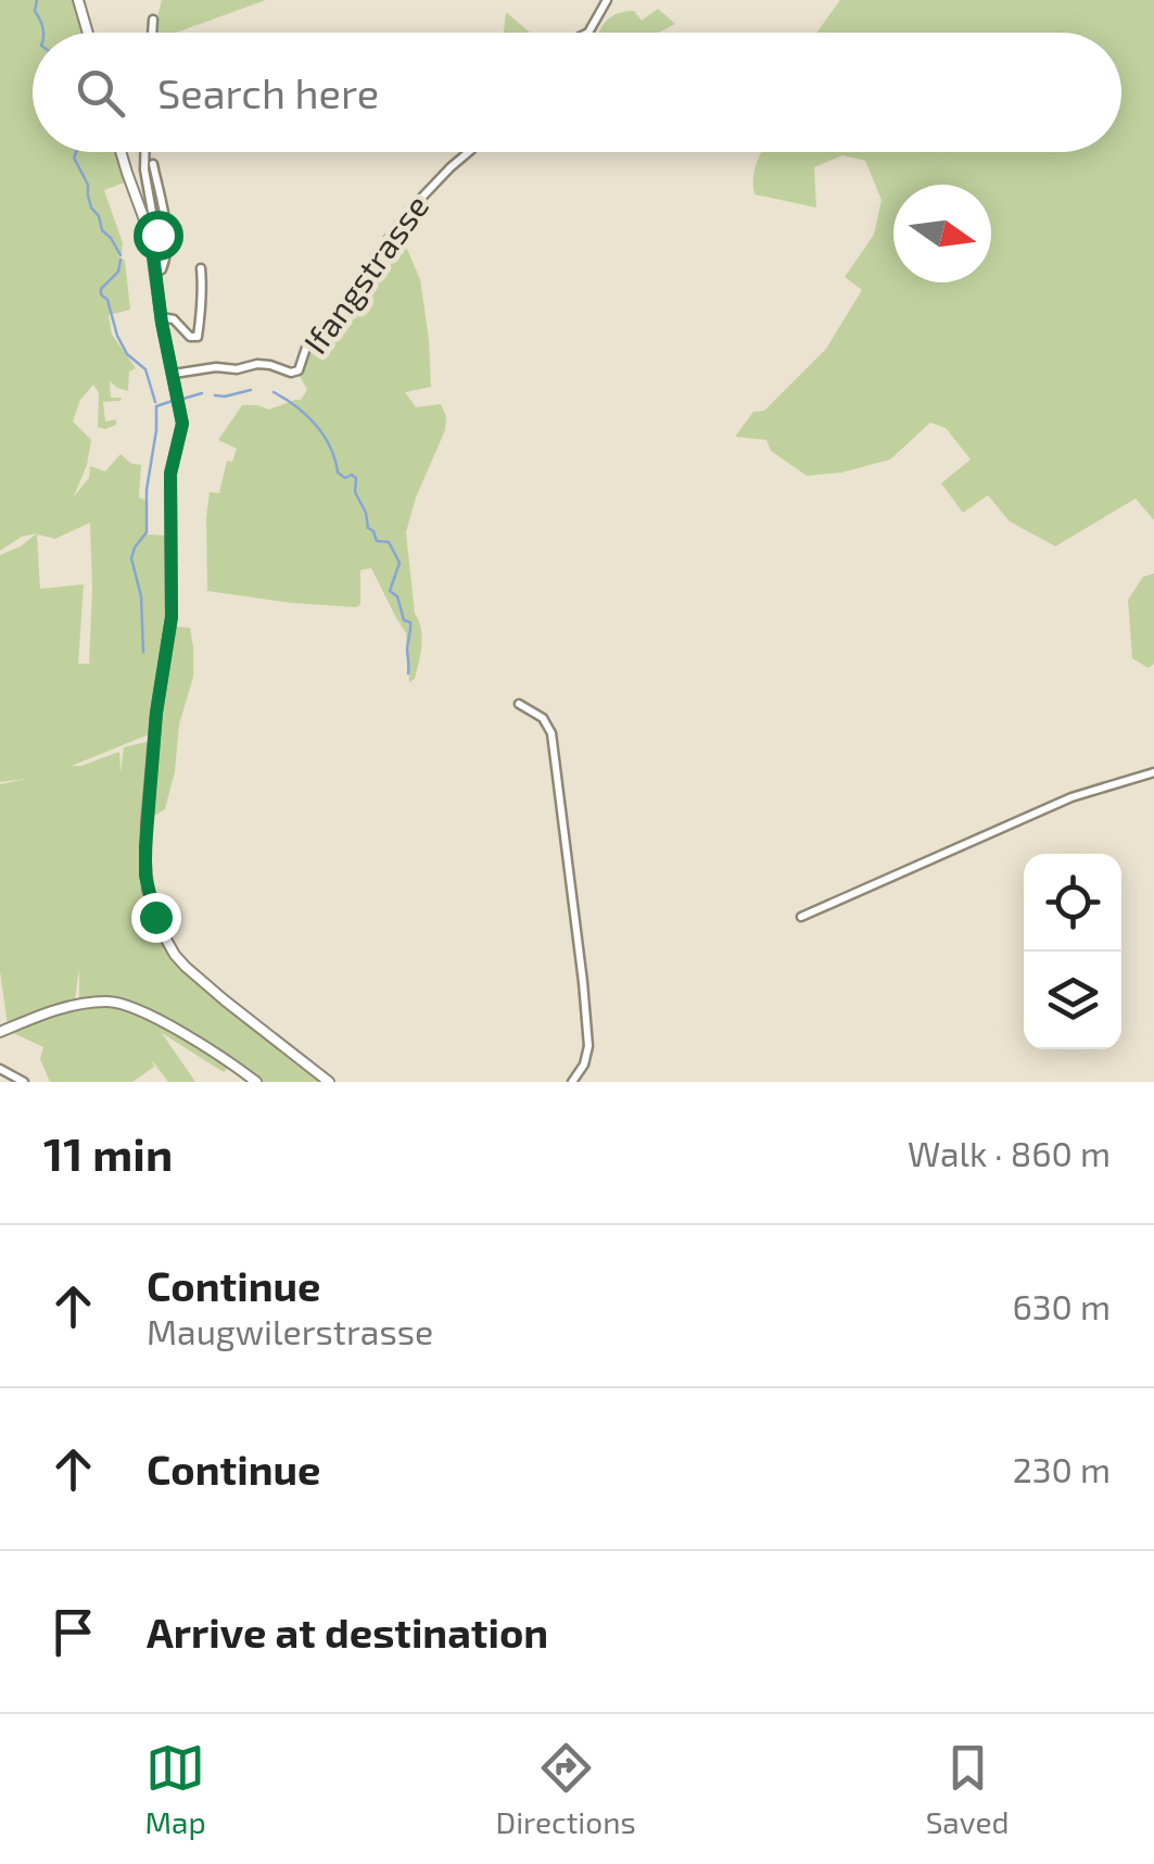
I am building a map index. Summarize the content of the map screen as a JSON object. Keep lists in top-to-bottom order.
{
  "streets": {
    "street": ["Ifangstrasse"]
  },
  "north": "right",
  "page": {
    "search": "Search here",
    "heading": ["11 min", "Walk · 860 m"],
    "list": [
      ["Continue", "Maugwilerstrasse", "630 m"],
      ["Continue", "230 m"],
      "Arrive at destination"
    ],
    "nav": ["Map", "Directions", "Saved"]
  }
}
